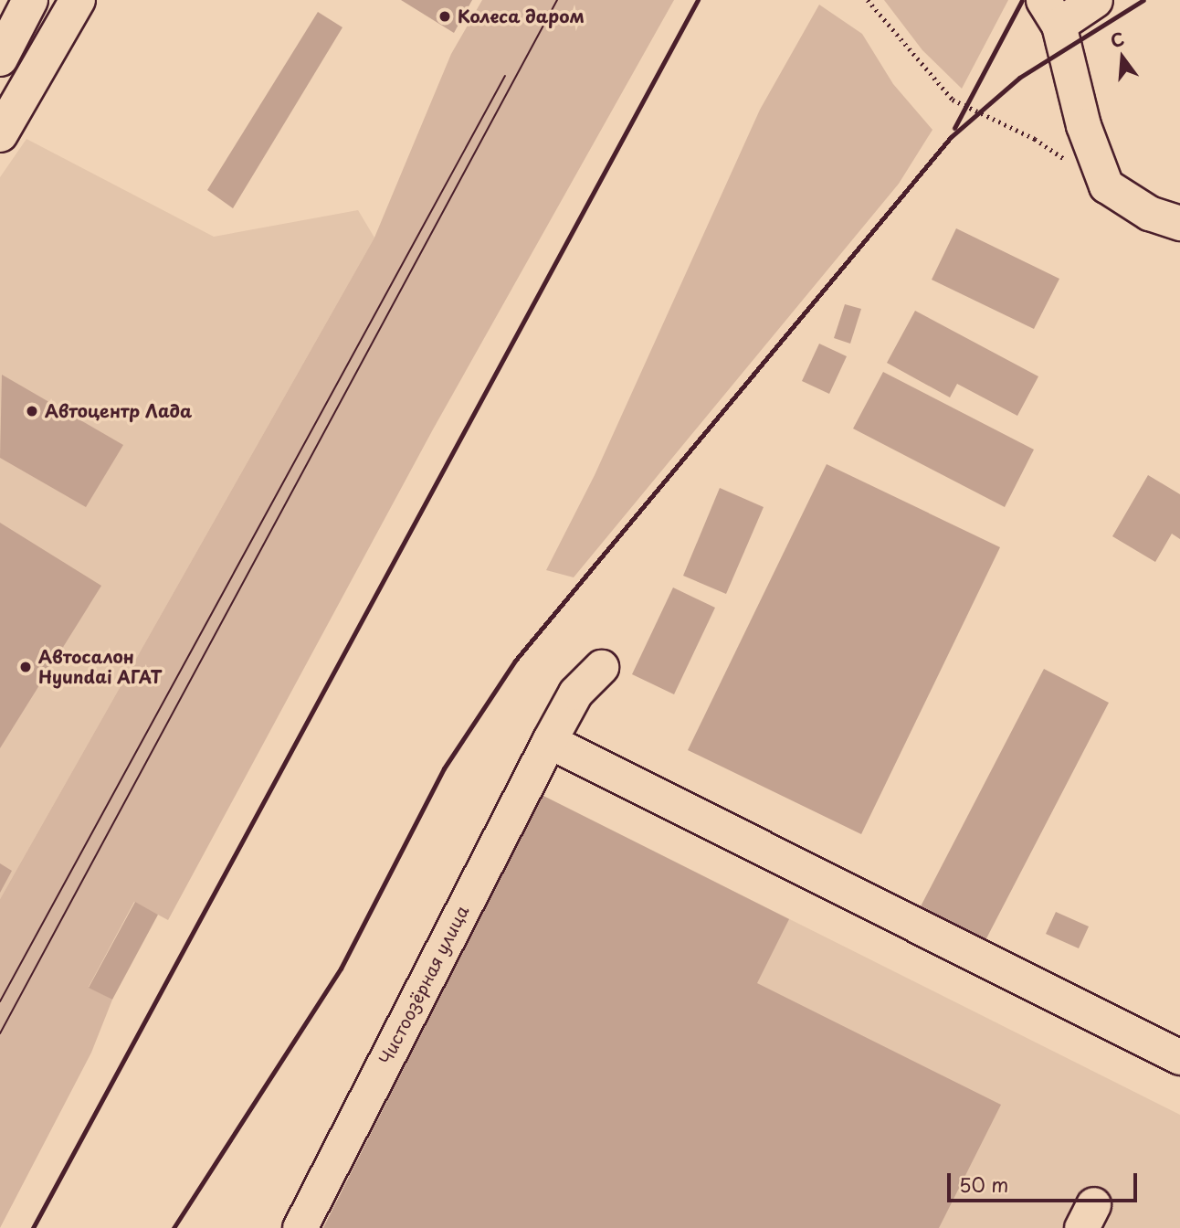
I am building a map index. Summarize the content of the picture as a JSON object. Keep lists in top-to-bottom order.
{
  "streets": {
    "street": ["Чистоозёрная улица"]
  },
  "places": ["Колеса даром", "Автоцентр Лада", "Автосалон Hyundai АГАТ"],
  "scale_bar": "50 m",
  "north": "top"
}
